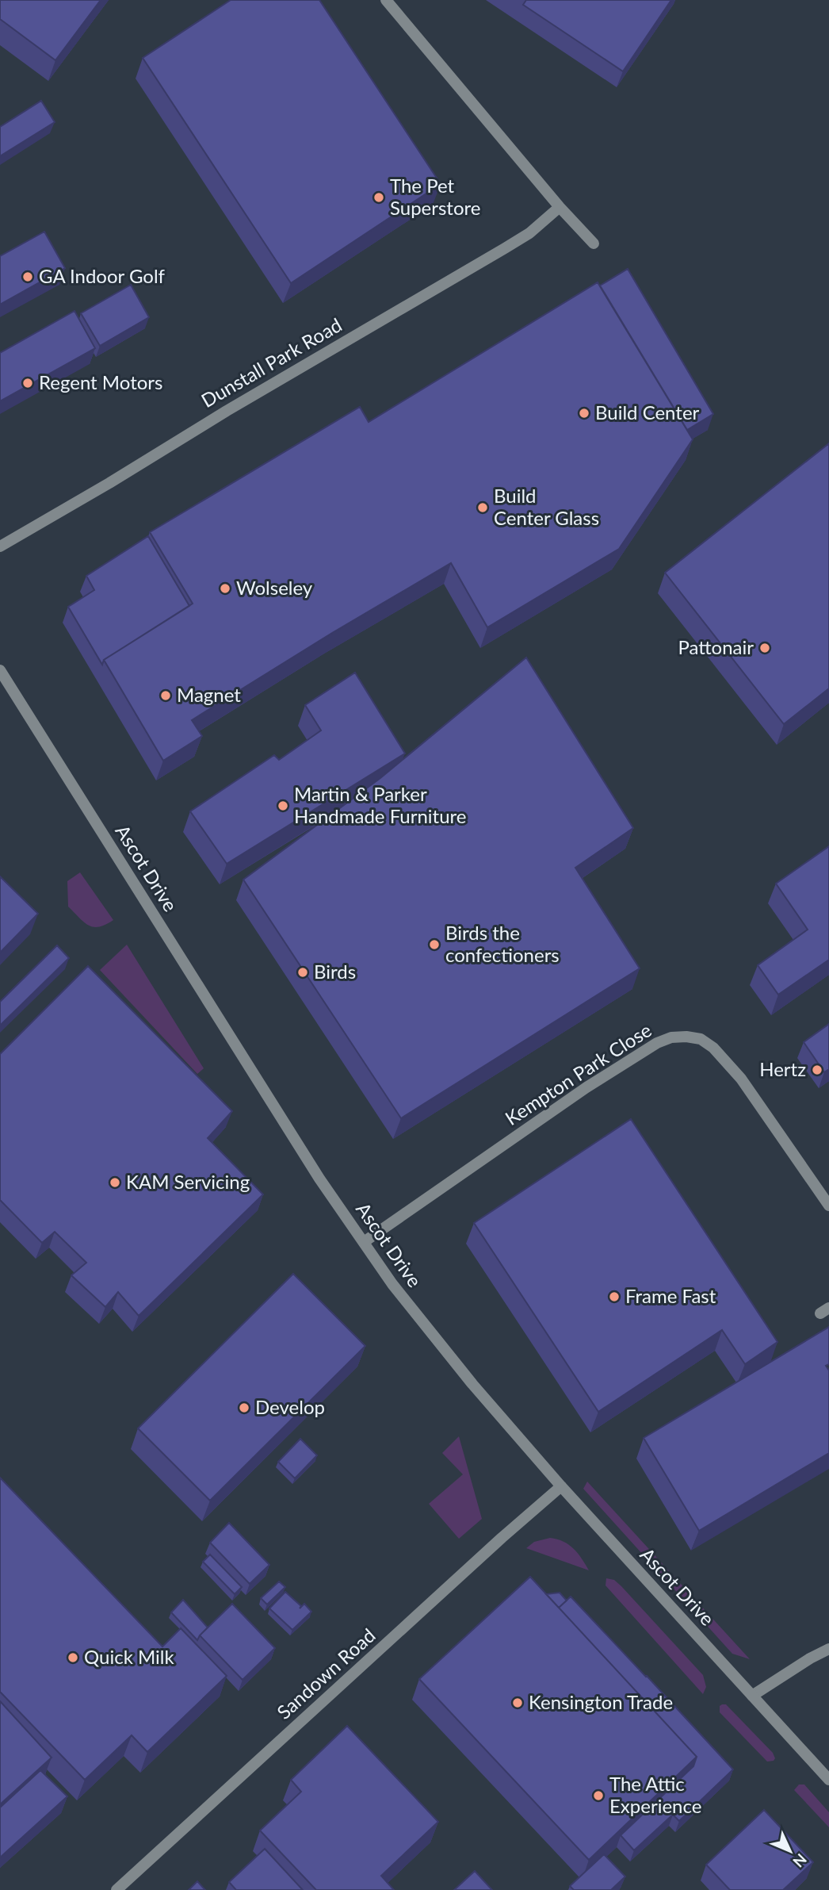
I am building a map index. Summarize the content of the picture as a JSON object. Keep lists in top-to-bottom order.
{
  "streets": {
    "street": [
      "Dunstall Park Road",
      "Ascot Drive",
      "Kempton Park Close",
      "Sandown Road"
    ]
  },
  "crossings": [
    ["Ascot Drive", "Kempton Park Close"],
    ["Ascot Drive", "Sandown Road"]
  ],
  "places": [
    "The Pet Superstore",
    "GA Indoor Golf",
    "Regent Motors",
    "Build Center",
    "Build Center Glass",
    "Wolseley",
    "Pattonair",
    "Magnet",
    "Martin & Parker Handmade Furniture",
    "Birds the confectioners",
    "Birds",
    "Hertz",
    "KAM Servicing",
    "Frame Fast",
    "Develop",
    "Quick Milk",
    "Kensington Trade",
    "The Attic Experience"
  ],
  "north": "bottom right"
}
